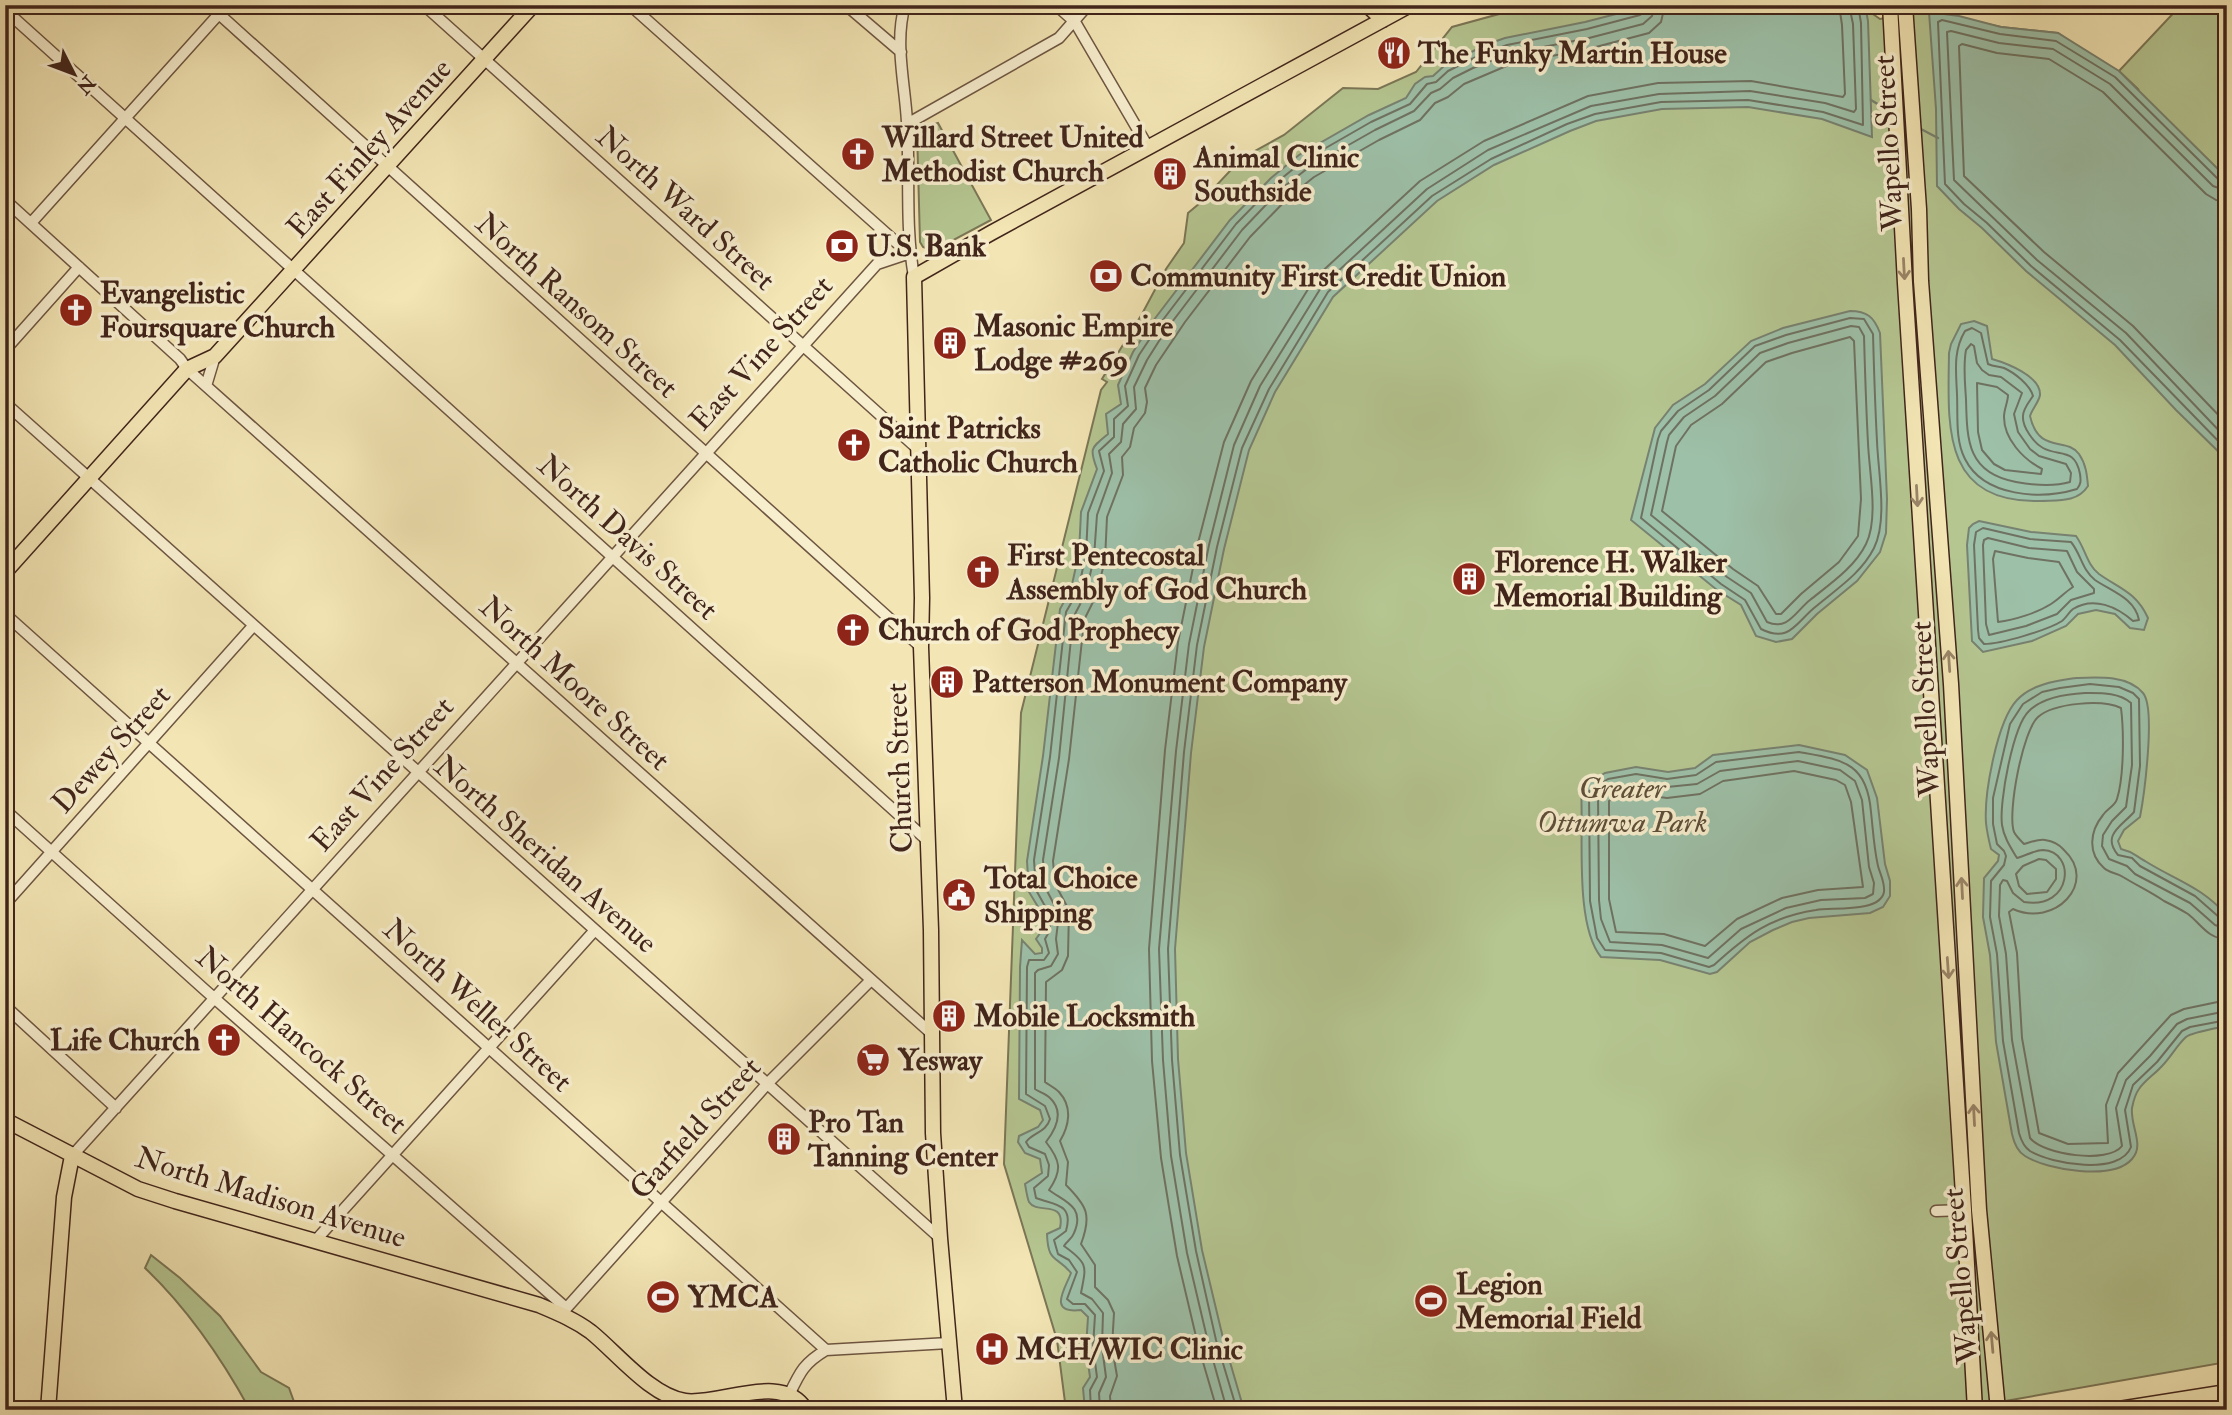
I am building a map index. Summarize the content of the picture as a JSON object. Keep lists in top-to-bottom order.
{
  "streets": {
    "main road": [
      "Wapello Street",
      "East Finley Avenue",
      "Church Street",
      "North Hancock Street",
      "North Madison Avenue"
    ],
    "street": [
      "North Ward Street",
      "North Ransom Street",
      "East Vine Street",
      "North Davis Street",
      "North Moore Street",
      "Dewey Street",
      "North Sheridan Avenue",
      "North Weller Street",
      "Garfield Street"
    ]
  },
  "crossings": [
    ["East Finley Avenue", "North Ward Street"],
    ["East Finley Avenue", "North Ransom Street"],
    ["East Finley Avenue", "North Davis Street"],
    ["North Ward Street", "East Vine Street"],
    ["North Ward Street", "Church Street"],
    ["North Ransom Street", "East Vine Street"],
    ["North Ransom Street", "Church Street"],
    ["East Vine Street", "North Davis Street"],
    ["East Vine Street", "North Moore Street"],
    ["East Vine Street", "Church Street"],
    ["East Vine Street", "North Sheridan Avenue"],
    ["East Vine Street", "North Weller Street"],
    ["East Vine Street", "North Hancock Street"],
    ["East Vine Street", "North Madison Avenue"],
    ["North Davis Street", "Church Street"],
    ["North Moore Street", "Church Street"],
    ["North Moore Street", "Garfield Street"],
    ["Dewey Street", "North Sheridan Avenue"],
    ["Dewey Street", "North Weller Street"],
    ["Dewey Street", "North Hancock Street"],
    ["Church Street", "North Sheridan Avenue"],
    ["North Sheridan Avenue", "Garfield Street"],
    ["North Weller Street", "Garfield Street"],
    ["North Hancock Street", "Garfield Street"],
    ["North Hancock Street", "North Madison Avenue"]
  ],
  "parks": ["Greater Ottumwa Park"],
  "places": {
    "restaurant": ["The Funky Martin House"],
    "church": [
      "Willard Street United Methodist Church",
      "Evangelistic Foursquare Church",
      "Saint Patricks Catholic Church",
      "First Pentecostal Assembly of God Church",
      "Church of God Prophecy",
      "Life Church"
    ],
    "building": [
      "Animal Clinic Southside",
      "Masonic Empire Lodge #269",
      "Florence H. Walker Memorial Building",
      "Patterson Monument Company",
      "Mobile Locksmith",
      "Pro Tan Tanning Center"
    ],
    "bank": ["U.S. Bank", "Community First Credit Union"],
    "public building": ["Total Choice Shipping"],
    "supermarket": ["Yesway"],
    "sports": ["YMCA", "Legion Memorial Field"],
    "hospital": ["MCH/WIC Clinic"]
  },
  "north": "bottom right"
}
